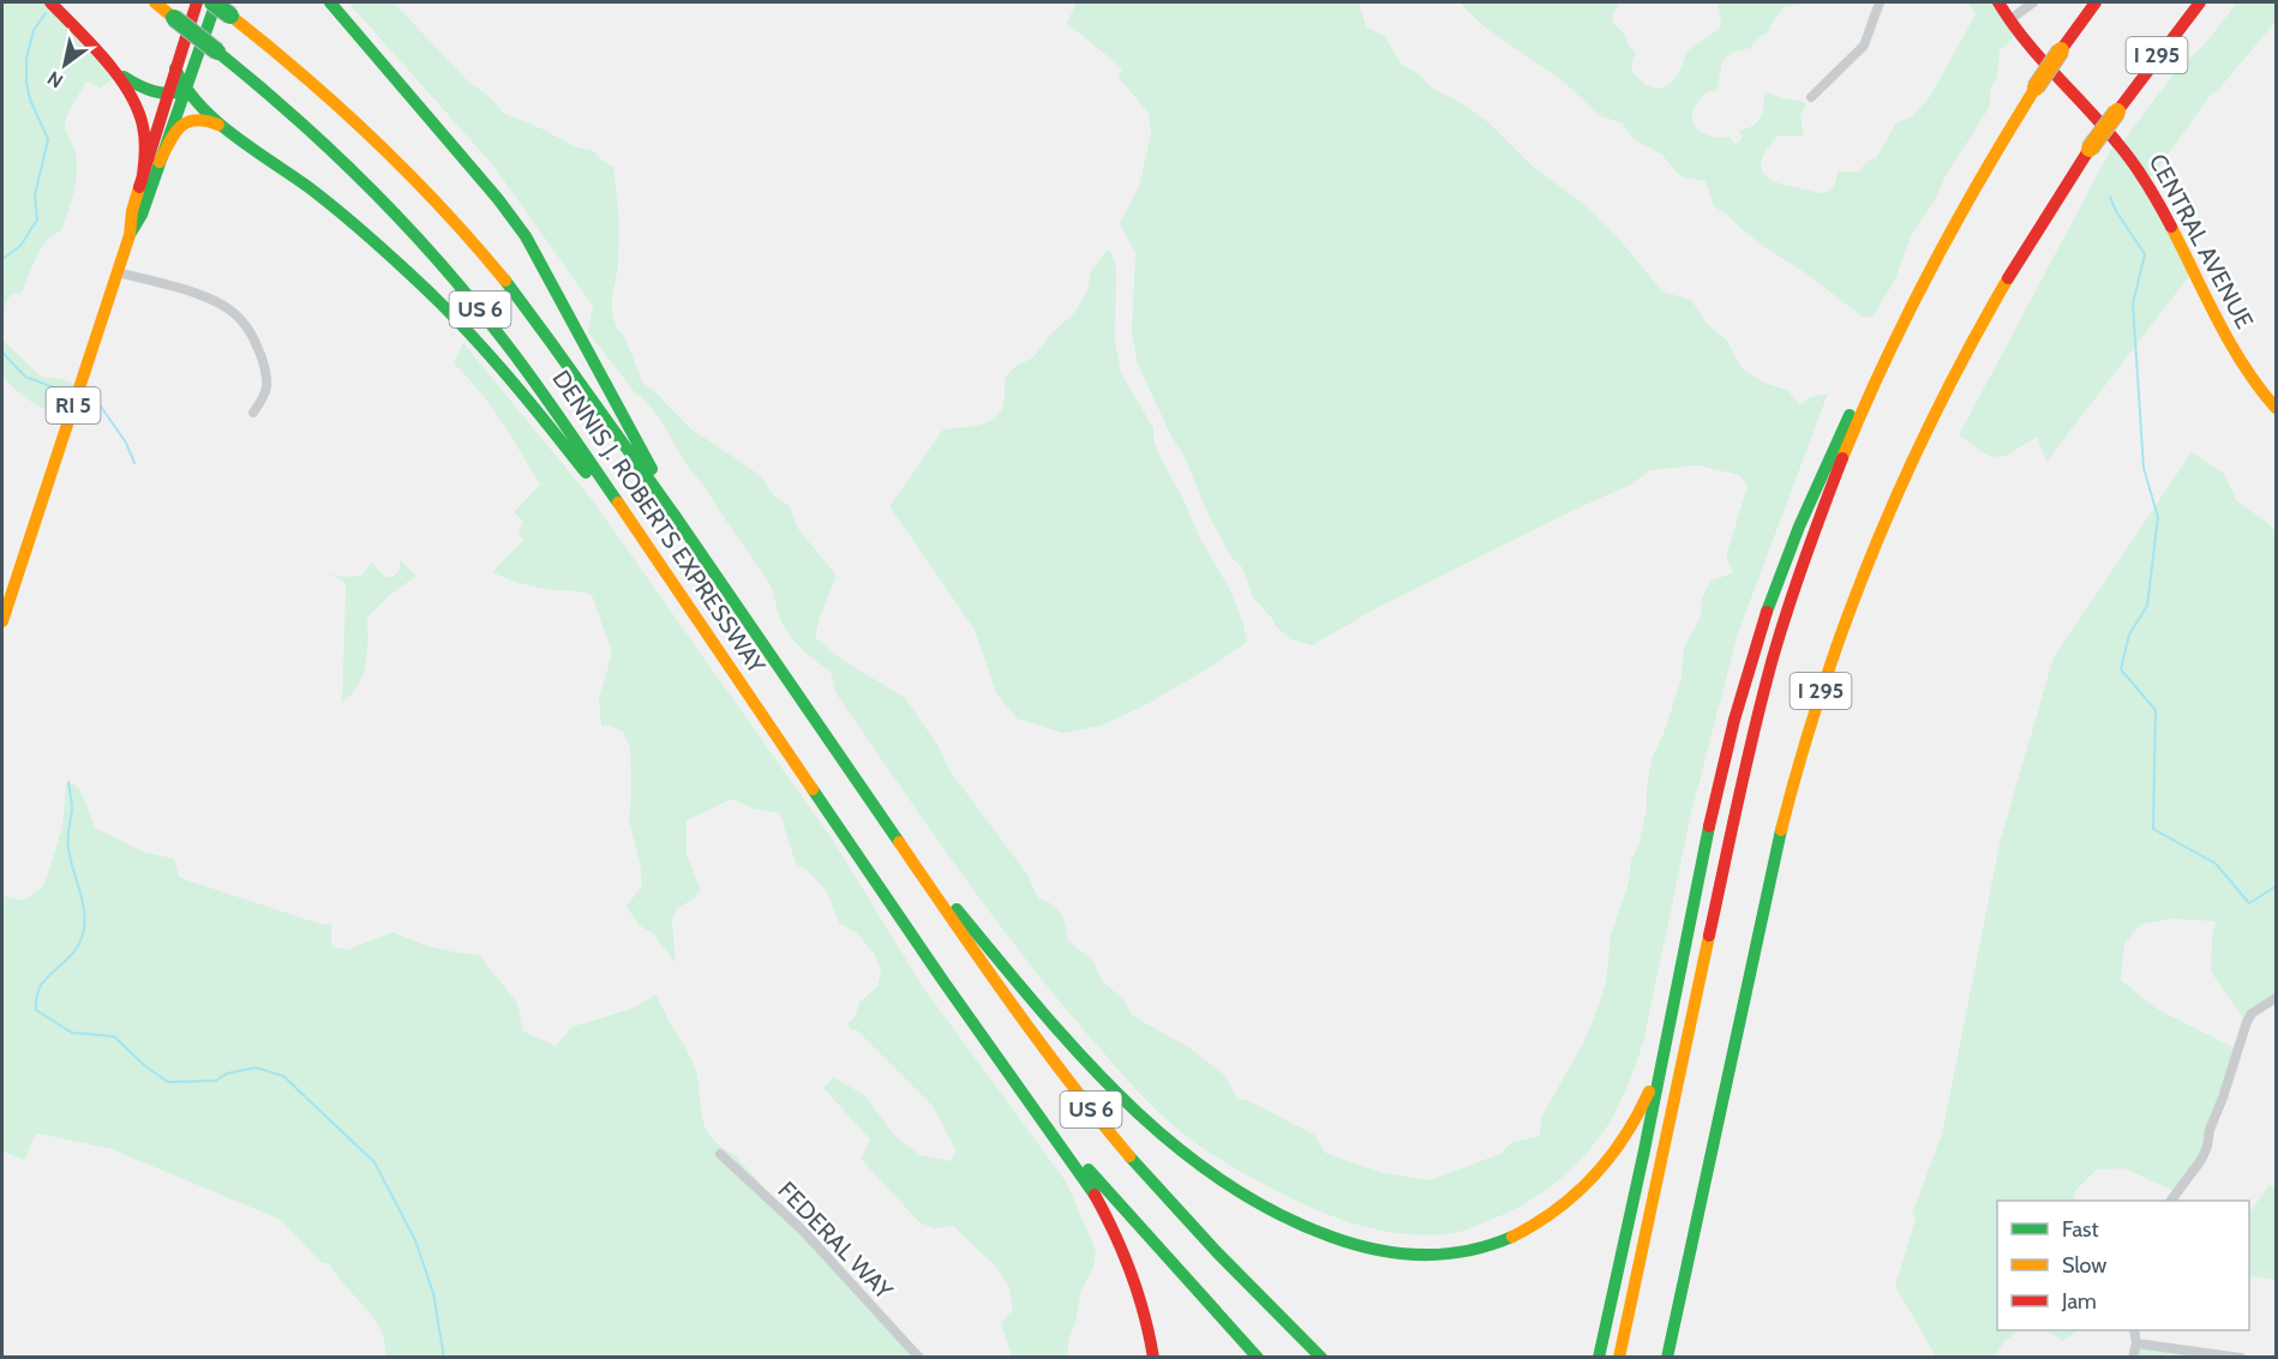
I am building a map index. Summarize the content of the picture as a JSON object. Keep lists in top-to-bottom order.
{
  "streets": {
    "main road": [
      "I 295",
      "CENTRAL AVENUE",
      "US 6",
      "RI 5",
      "DENNIS J. ROBERTS EXPRESSWAY"
    ],
    "street": ["FEDERAL WAY"]
  },
  "crossings": [
    ["US 6", "DENNIS J. ROBERTS EXPRESSWAY"],
    ["RI 5", "DENNIS J. ROBERTS EXPRESSWAY"]
  ],
  "legend": ["Fast", "Slow", "Jam"],
  "north": "bottom left"
}
